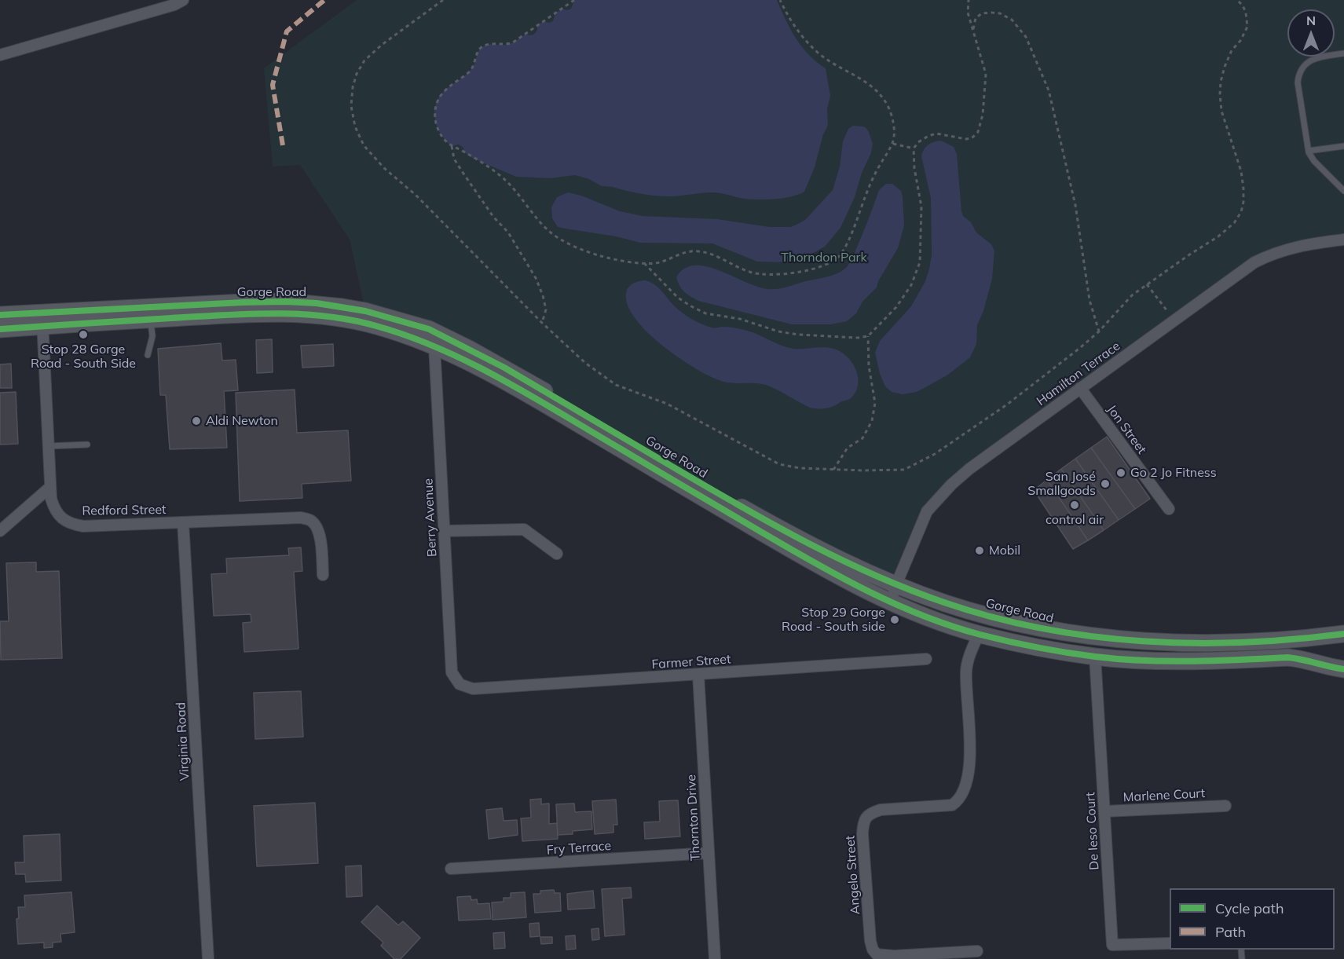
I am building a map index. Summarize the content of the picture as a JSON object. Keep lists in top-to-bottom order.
{
  "streets": {
    "main road": ["Gorge Road"],
    "street": [
      "Hamilton Terrace",
      "Jon Street",
      "Redford Street",
      "Berry Avenue",
      "Farmer Street",
      "Virginia Road",
      "Marlene Court",
      "Thornton Drive",
      "De Ieso Court",
      "Fry Terrace",
      "Angelo Street"
    ]
  },
  "crossings": [
    ["Gorge Road", "Hamilton Terrace"],
    ["Gorge Road", "Redford Street"],
    ["Gorge Road", "Berry Avenue"],
    ["Gorge Road", "De Ieso Court"],
    ["Gorge Road", "Angelo Street"],
    ["Hamilton Terrace", "Jon Street"],
    ["Redford Street", "Virginia Road"],
    ["Berry Avenue", "Farmer Street"],
    ["Farmer Street", "Thornton Drive"],
    ["Marlene Court", "De Ieso Court"],
    ["Thornton Drive", "Fry Terrace"]
  ],
  "parks": ["Thorndon Park"],
  "places": [
    "Stop 28 Gorge Road - South Side",
    "Aldi Newton",
    "Go 2 Jo Fitness",
    "San José Smallgoods",
    "control air",
    "Mobil",
    "Stop 29 Gorge Road - South side"
  ],
  "legend": ["Cycle path", "Path"],
  "north": "top"
}
